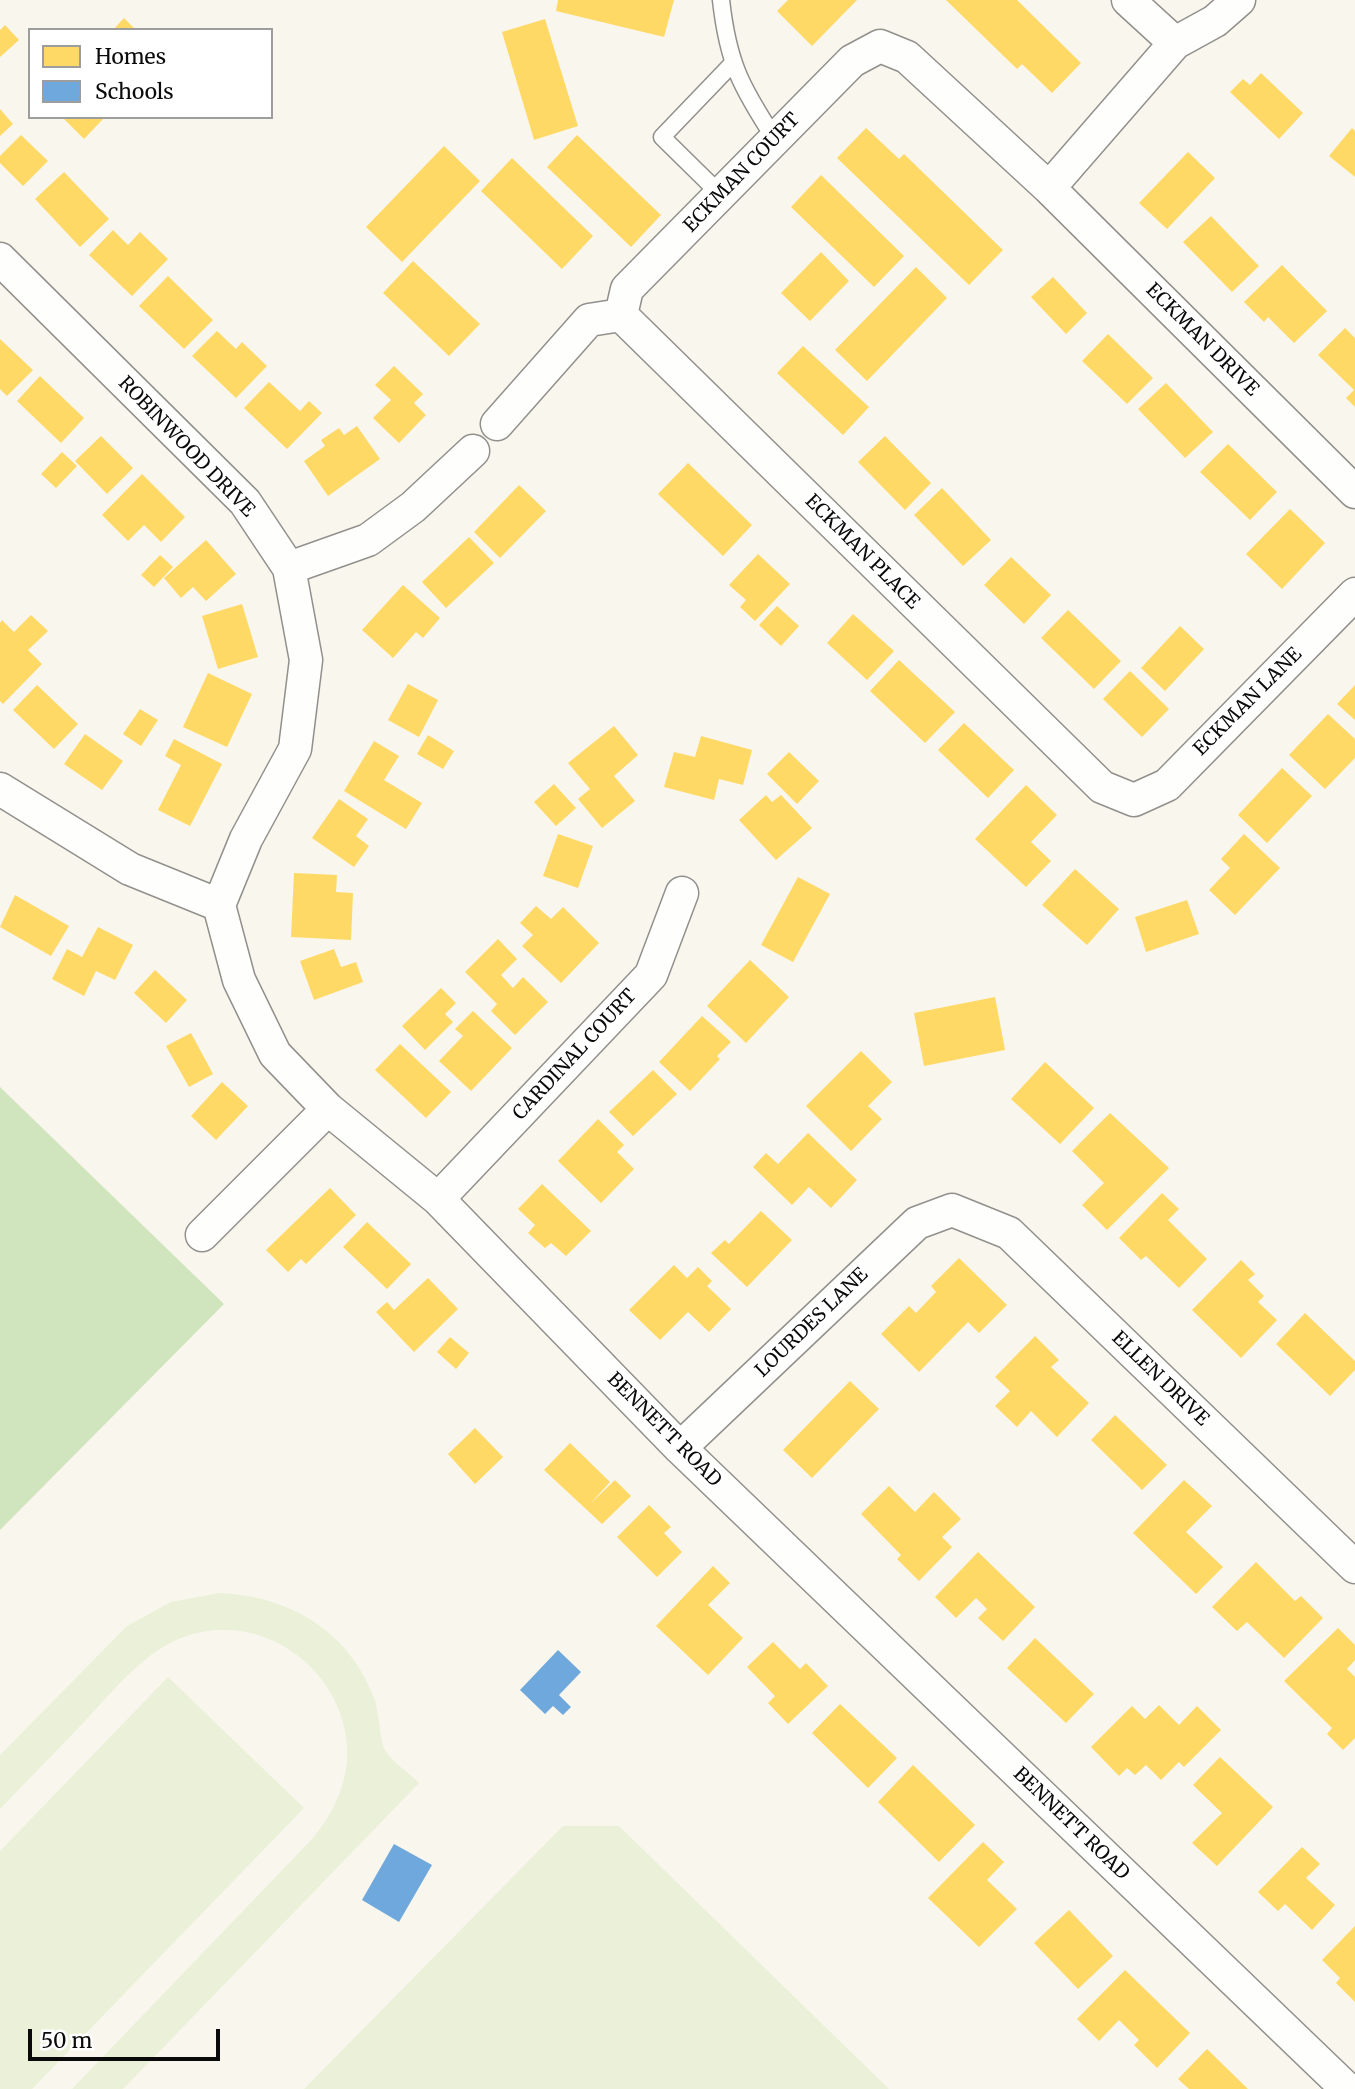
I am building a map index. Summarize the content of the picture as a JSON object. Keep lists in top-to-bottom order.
{
  "streets": {
    "street": [
      "ECKMAN COURT",
      "ECKMAN DRIVE",
      "ROBINWOOD DRIVE",
      "ECKMAN PLACE",
      "ECKMAN LANE",
      "CARDINAL COURT",
      "LOURDES LANE",
      "ELLEN DRIVE",
      "BENNETT ROAD"
    ]
  },
  "crossings": [
    ["ECKMAN COURT", "ECKMAN DRIVE"],
    ["ECKMAN COURT", "ECKMAN PLACE"],
    ["ROBINWOOD DRIVE", "BENNETT ROAD"],
    ["ECKMAN PLACE", "ECKMAN LANE"],
    ["CARDINAL COURT", "BENNETT ROAD"],
    ["LOURDES LANE", "ELLEN DRIVE"],
    ["LOURDES LANE", "BENNETT ROAD"]
  ],
  "legend": ["Homes", "Schools"],
  "scale_bar": "50 m"
}
